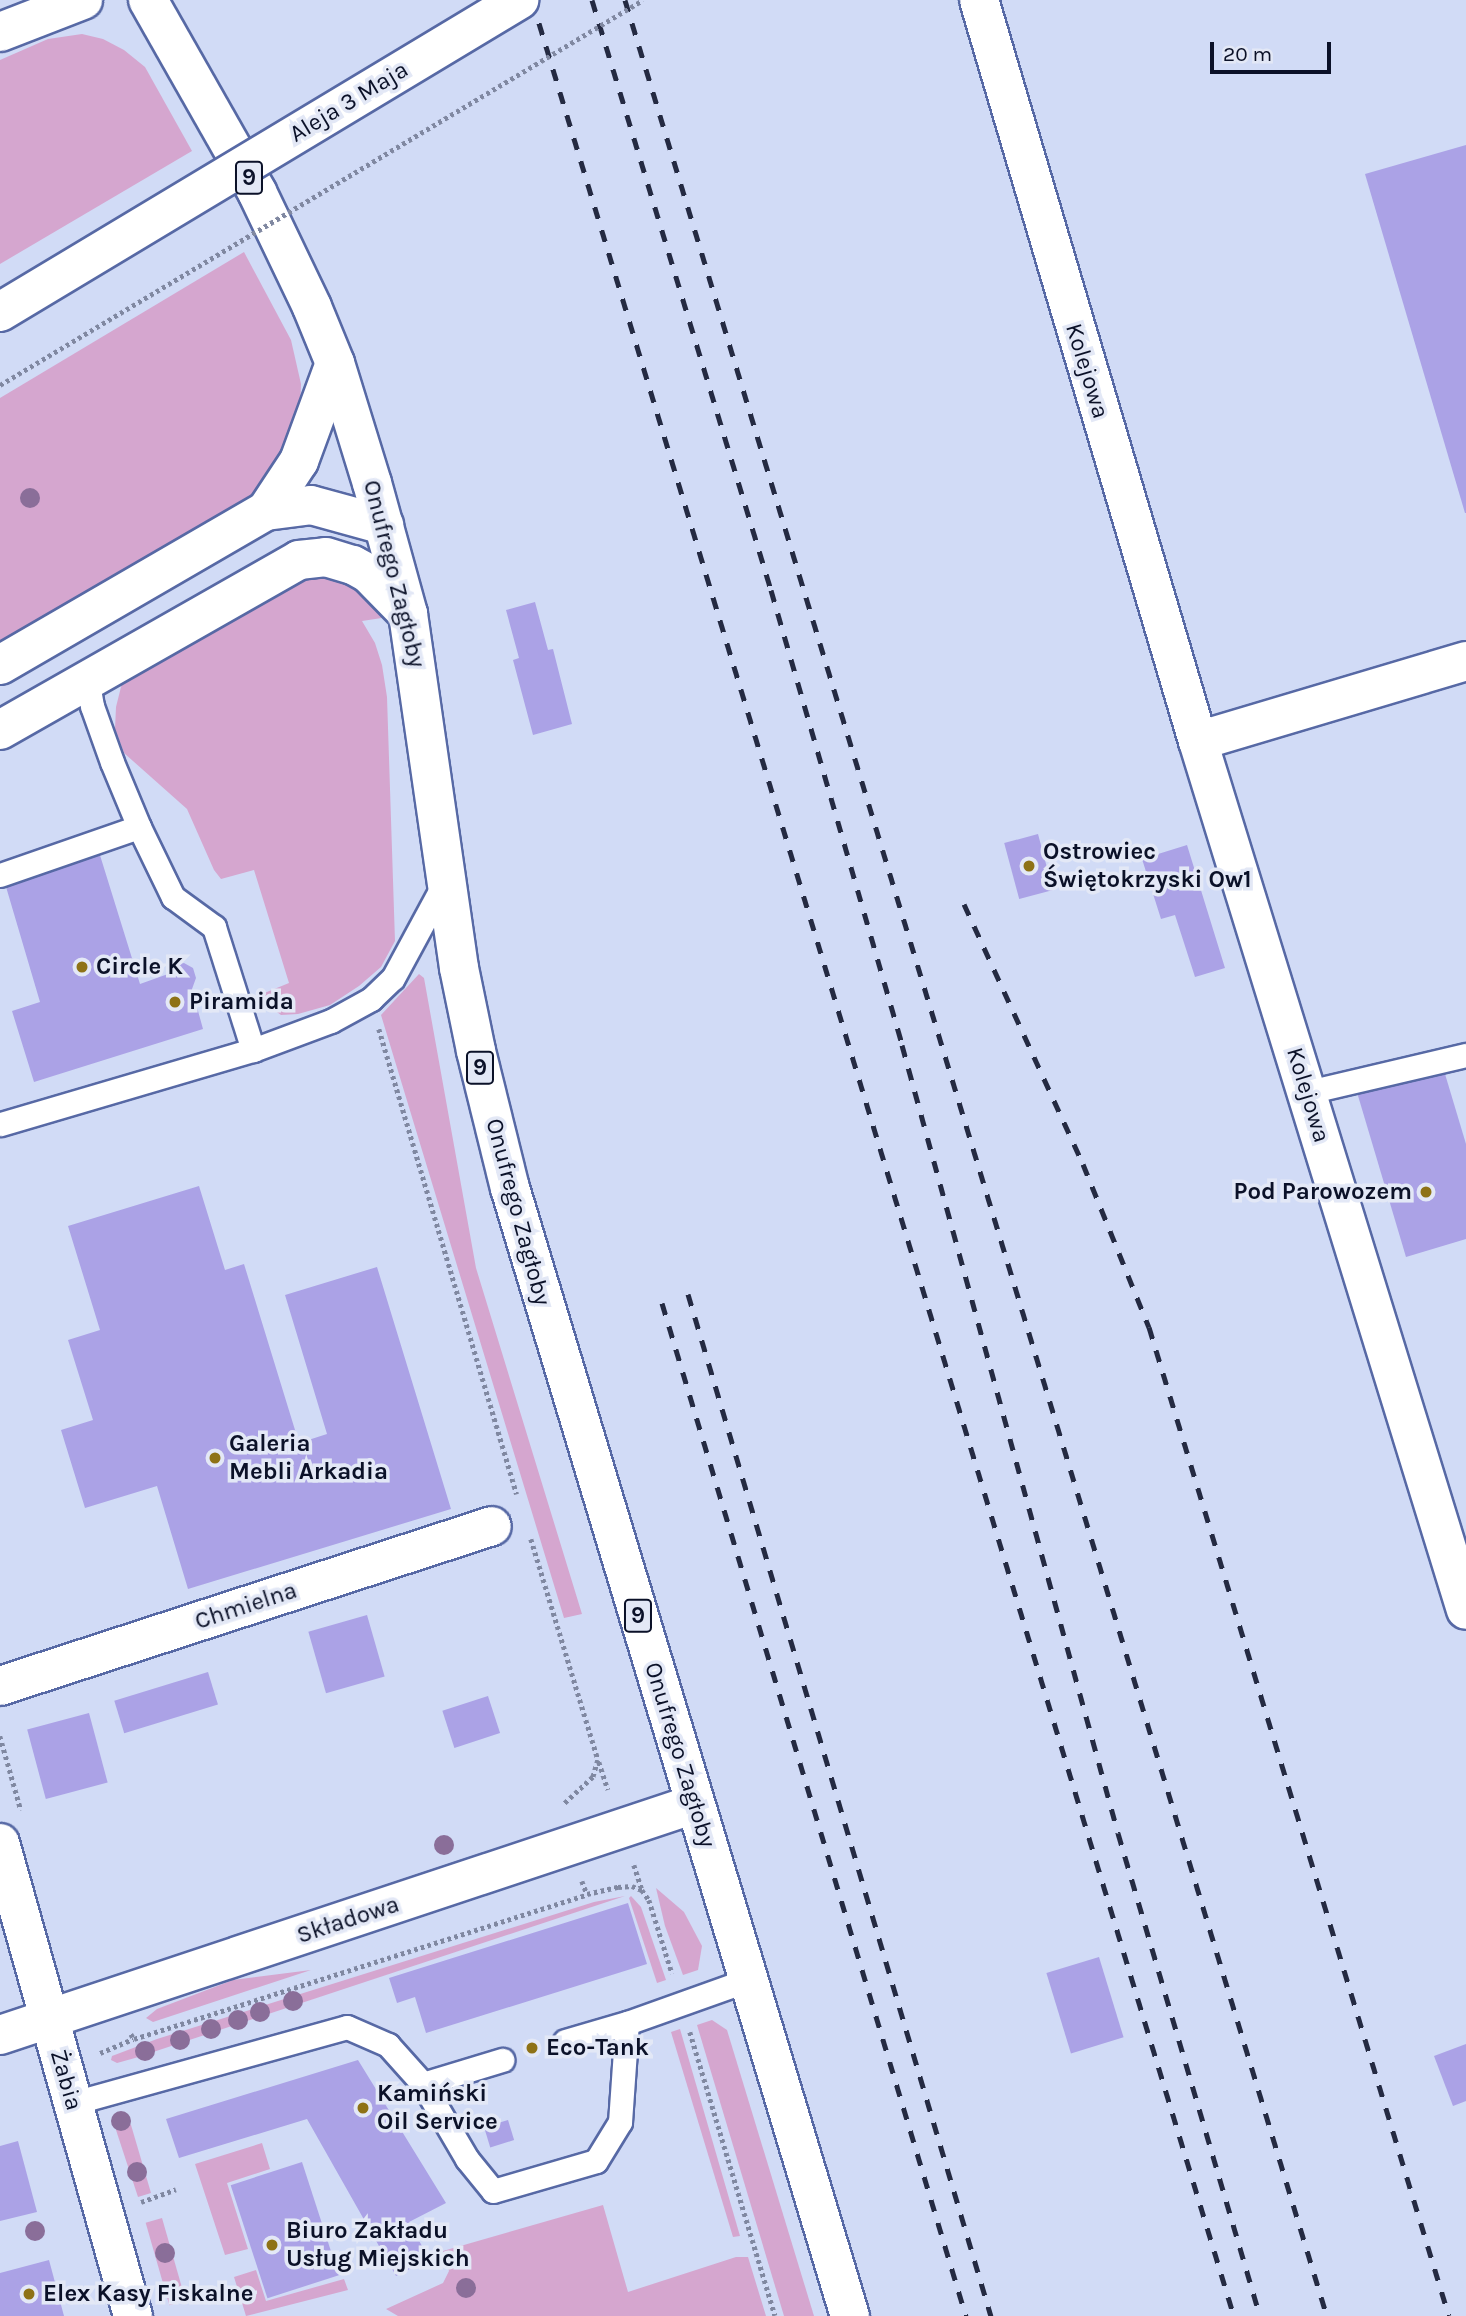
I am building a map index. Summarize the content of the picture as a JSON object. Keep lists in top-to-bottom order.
{
  "streets": {
    "street": [
      "Aleja 3 Maja",
      "9",
      "Kolejowa",
      "Onufrego Zagłoby",
      "Chmielna",
      "Składowa",
      "Żabia"
    ]
  },
  "crossings": [
    ["Onufrego Zagłoby", "Składowa"],
    ["Składowa", "Żabia"]
  ],
  "places": [
    "Ostrowiec Świętokrzyski Ow1",
    "Circle K",
    "Piramida",
    "Pod Parowozem",
    "Galeria Mebli Arkadia",
    "Eco-Tank",
    "Kamiński Oil Service",
    "Biuro Zakładu Usług Miejskich",
    "Elex Kasy Fiskalne"
  ],
  "scale_bar": "20 m"
}
